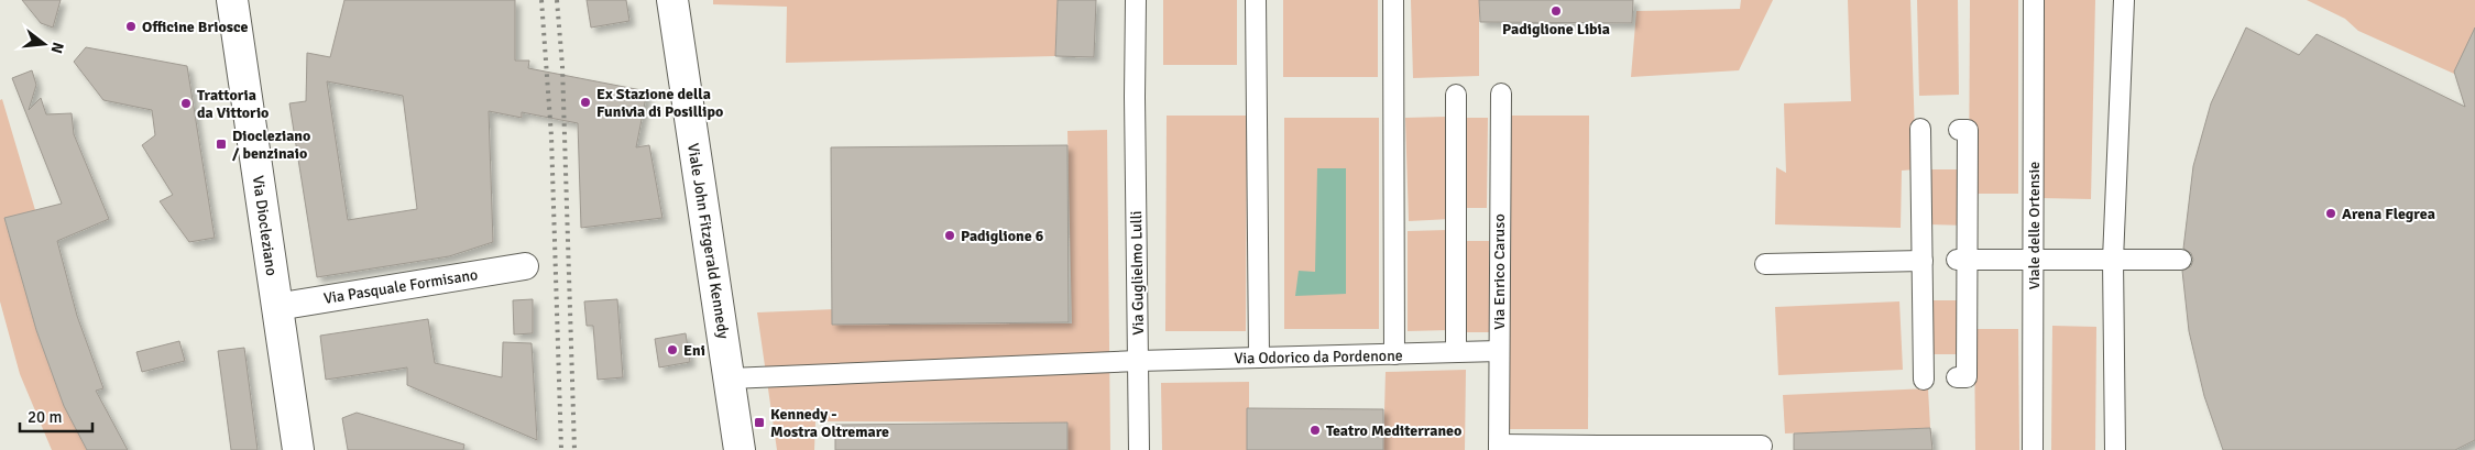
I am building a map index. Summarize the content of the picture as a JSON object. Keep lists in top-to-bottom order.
{
  "streets": {
    "street": [
      "Via Diocleziano",
      "Viale delle Ortensie",
      "Viale John Fitzgerald Kennedy",
      "Via Enrico Caruso",
      "Via Guglielmo Lulli",
      "Via Pasquale Formisano",
      "Via Odorico da Pordenone"
    ]
  },
  "crossings": [
    ["Via Diocleziano", "Via Pasquale Formisano"],
    ["Viale John Fitzgerald Kennedy", "Via Odorico da Pordenone"],
    ["Via Enrico Caruso", "Via Odorico da Pordenone"],
    ["Via Guglielmo Lulli", "Via Odorico da Pordenone"]
  ],
  "places": {
    "other": [
      "Padiglione Libia",
      "Officine Briosce",
      "Ex Stazione della Funivia di Posillipo",
      "Trattoria da Vittorio",
      "Arena Flegrea",
      "Padiglione 6",
      "Eni",
      "Teatro Mediterraneo"
    ],
    "transit": ["Diocleziano / benzinaio", "Kennedy - Mostra Oltremare"]
  },
  "scale_bar": "20 m",
  "north": "right"
}
